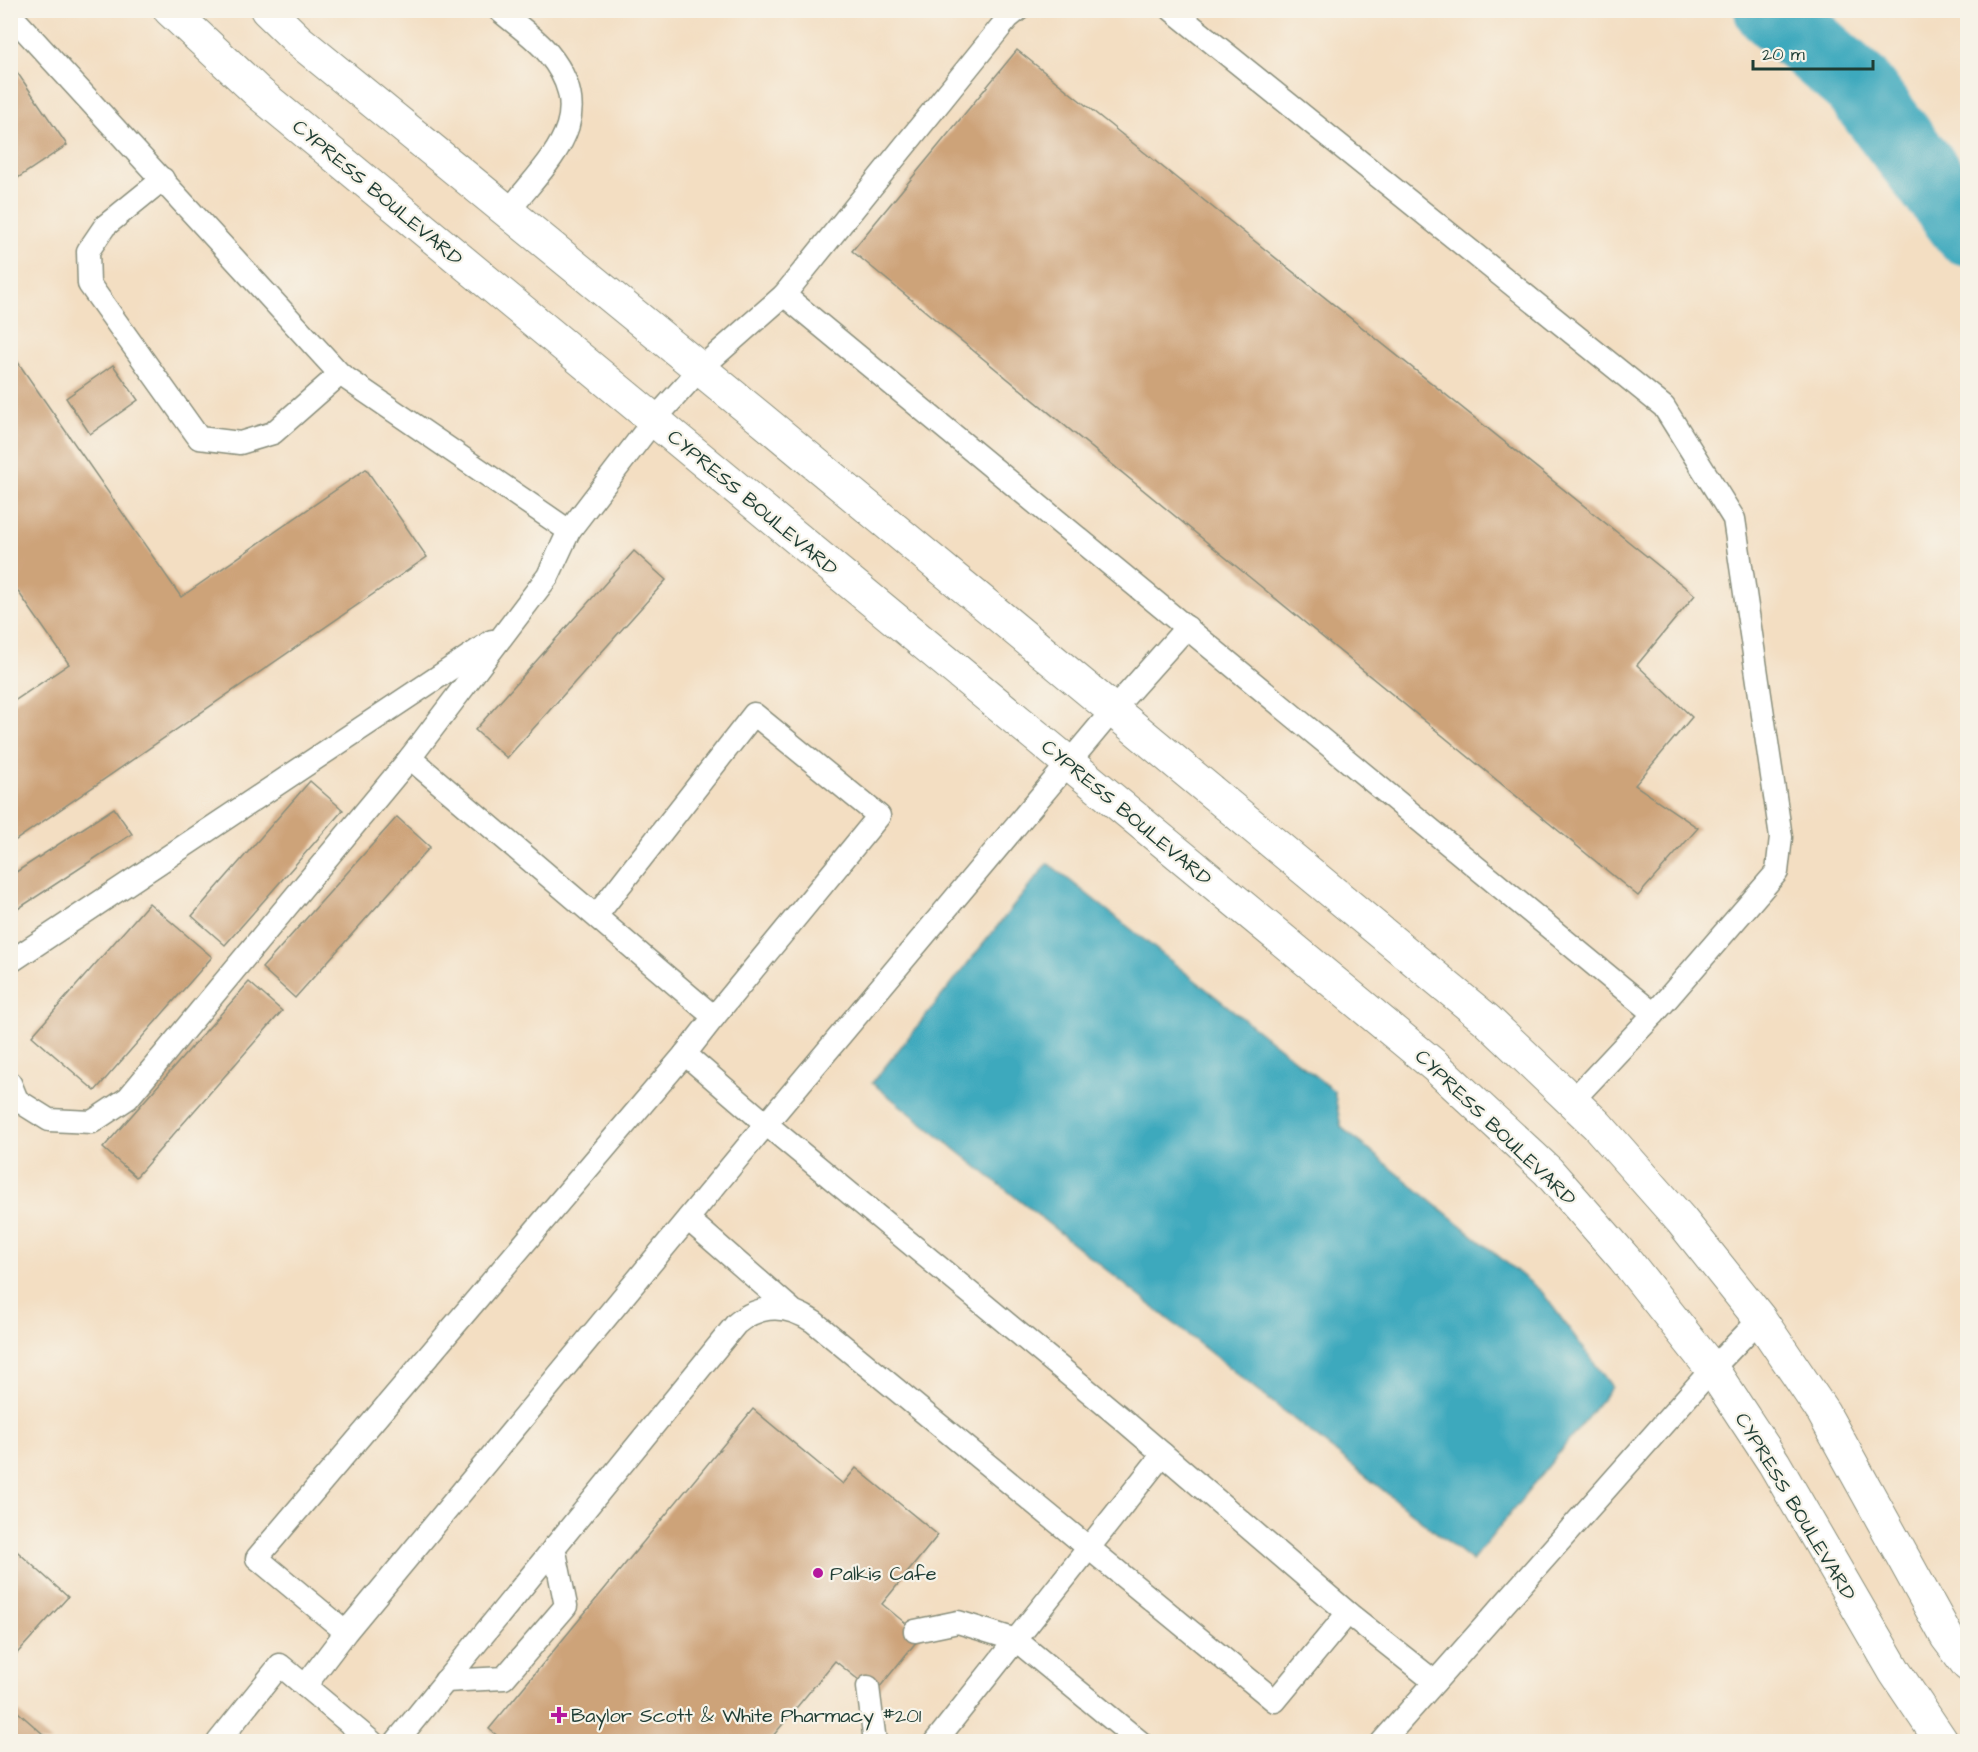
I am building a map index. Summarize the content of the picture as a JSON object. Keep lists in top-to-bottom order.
{
  "streets": {
    "street": ["CYPRESS BOULEVARD"]
  },
  "places": {
    "other": ["Palkis Cafe"],
    "health": ["Baylor Scott & White Pharmacy #201"]
  },
  "scale_bar": "20 m"
}
